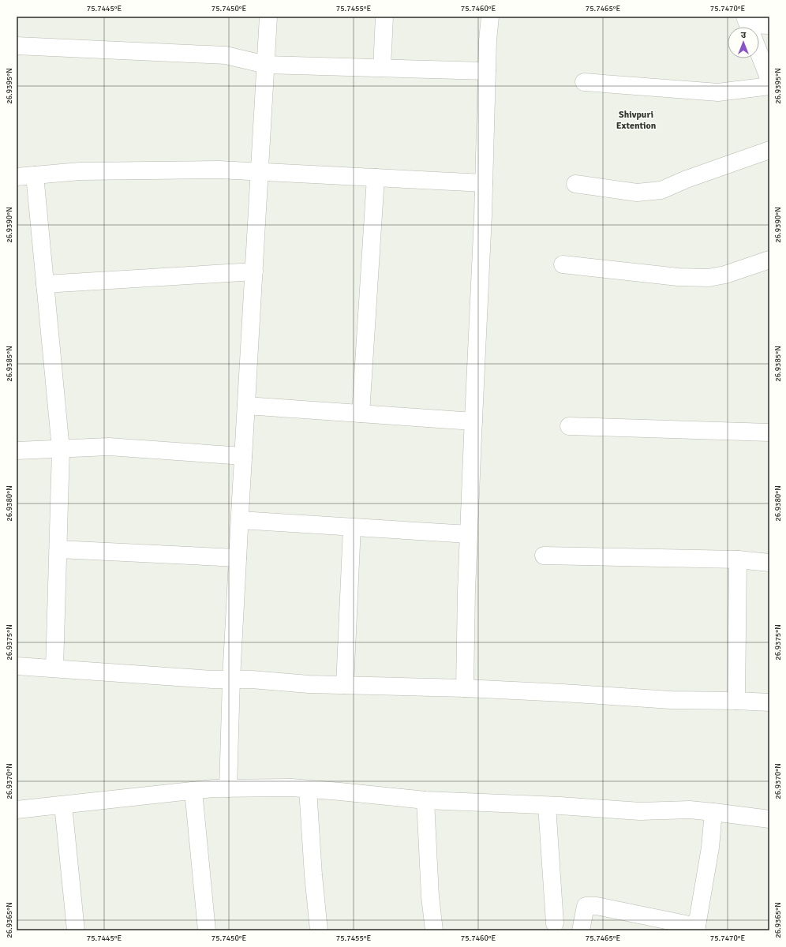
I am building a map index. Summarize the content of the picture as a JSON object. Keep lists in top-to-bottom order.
{
  "districts": ["Shivpuri Extention"],
  "north": "top",
  "coordinates": [
    "75.7445°E",
    "75.7450°E",
    "75.7455°E",
    "75.7460°E",
    "75.7465°E",
    "75.7470°E",
    "26.9395°N",
    "26.9390°N",
    "26.9385°N",
    "26.9380°N",
    "26.9375°N",
    "26.9370°N",
    "26.9365°N"
  ]
}
